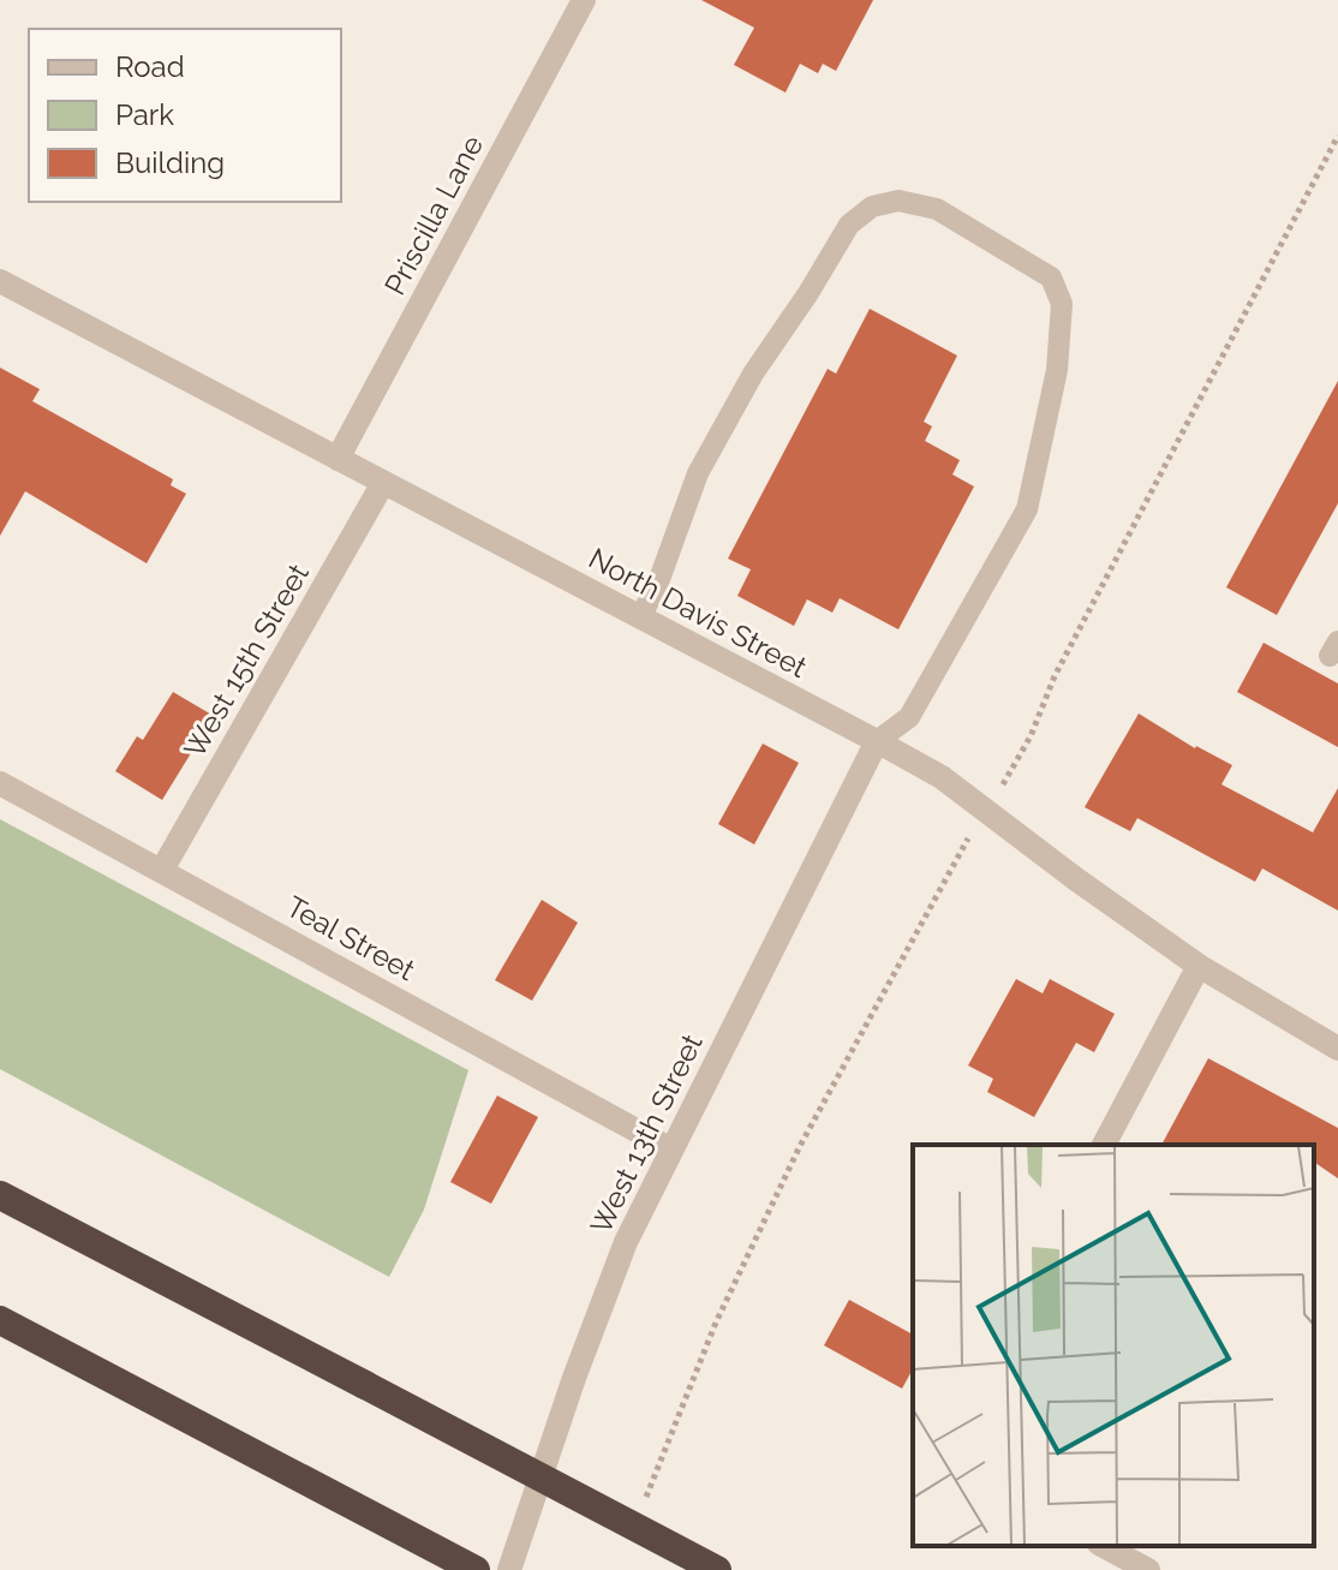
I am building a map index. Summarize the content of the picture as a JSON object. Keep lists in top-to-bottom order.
{
  "streets": {
    "street": [
      "Priscilla Lane",
      "North Davis Street",
      "West 15th Street",
      "Teal Street",
      "West 13th Street"
    ]
  },
  "crossings": [
    ["Priscilla Lane", "North Davis Street"],
    ["North Davis Street", "West 15th Street"],
    ["North Davis Street", "West 13th Street"],
    ["West 15th Street", "Teal Street"],
    ["Teal Street", "West 13th Street"]
  ],
  "legend": ["Road", "Park", "Building"]
}
